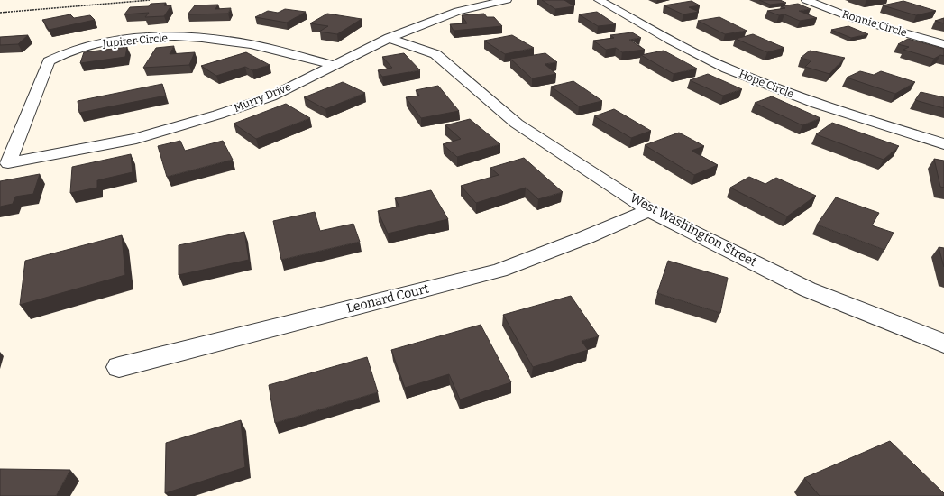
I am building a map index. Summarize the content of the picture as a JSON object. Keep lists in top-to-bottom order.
{
  "streets": {
    "street": [
      "Ronnie Circle",
      "Jupiter Circle",
      "Hope Circle",
      "Murry Drive",
      "West Washington Street",
      "Leonard Court"
    ]
  },
  "crossings": [
    ["Jupiter Circle", "Murry Drive"],
    ["Murry Drive", "West Washington Street"],
    ["West Washington Street", "Leonard Court"]
  ]
}
